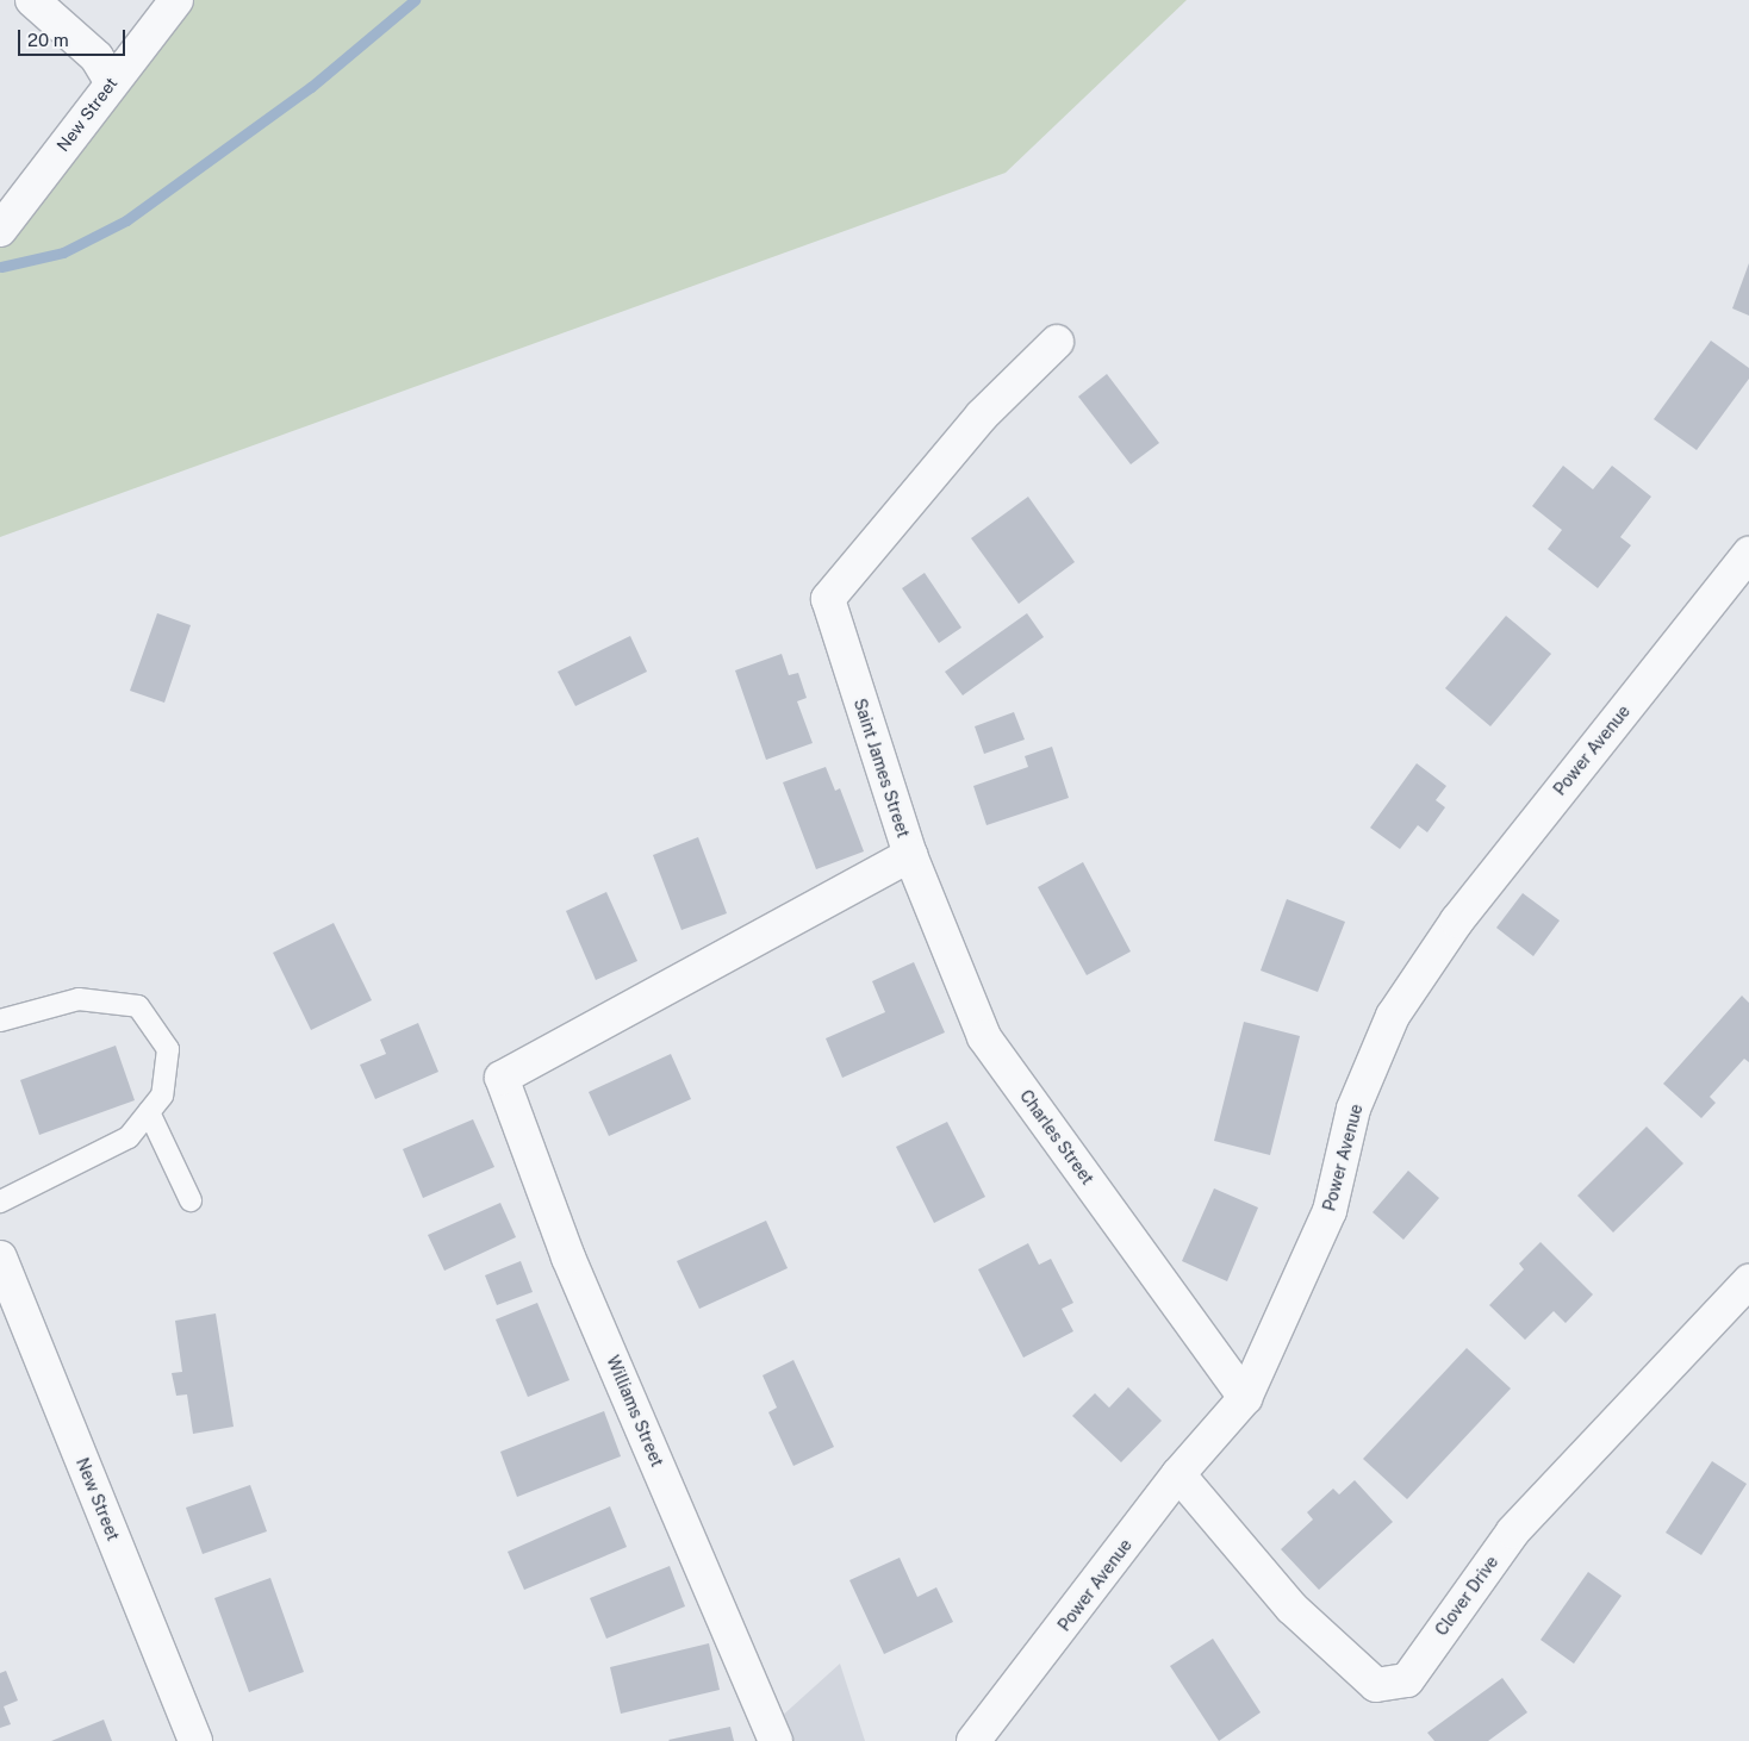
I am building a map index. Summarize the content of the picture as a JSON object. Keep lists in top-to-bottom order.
{
  "streets": {
    "street": [
      "New Street",
      "Power Avenue",
      "Saint James Street",
      "Charles Street",
      "Williams Street",
      "Clover Drive"
    ]
  },
  "crossings": [
    ["Power Avenue", "Charles Street"],
    ["Power Avenue", "Clover Drive"],
    ["Saint James Street", "Charles Street"],
    ["Saint James Street", "Williams Street"]
  ],
  "scale_bar": "20 m"
}
